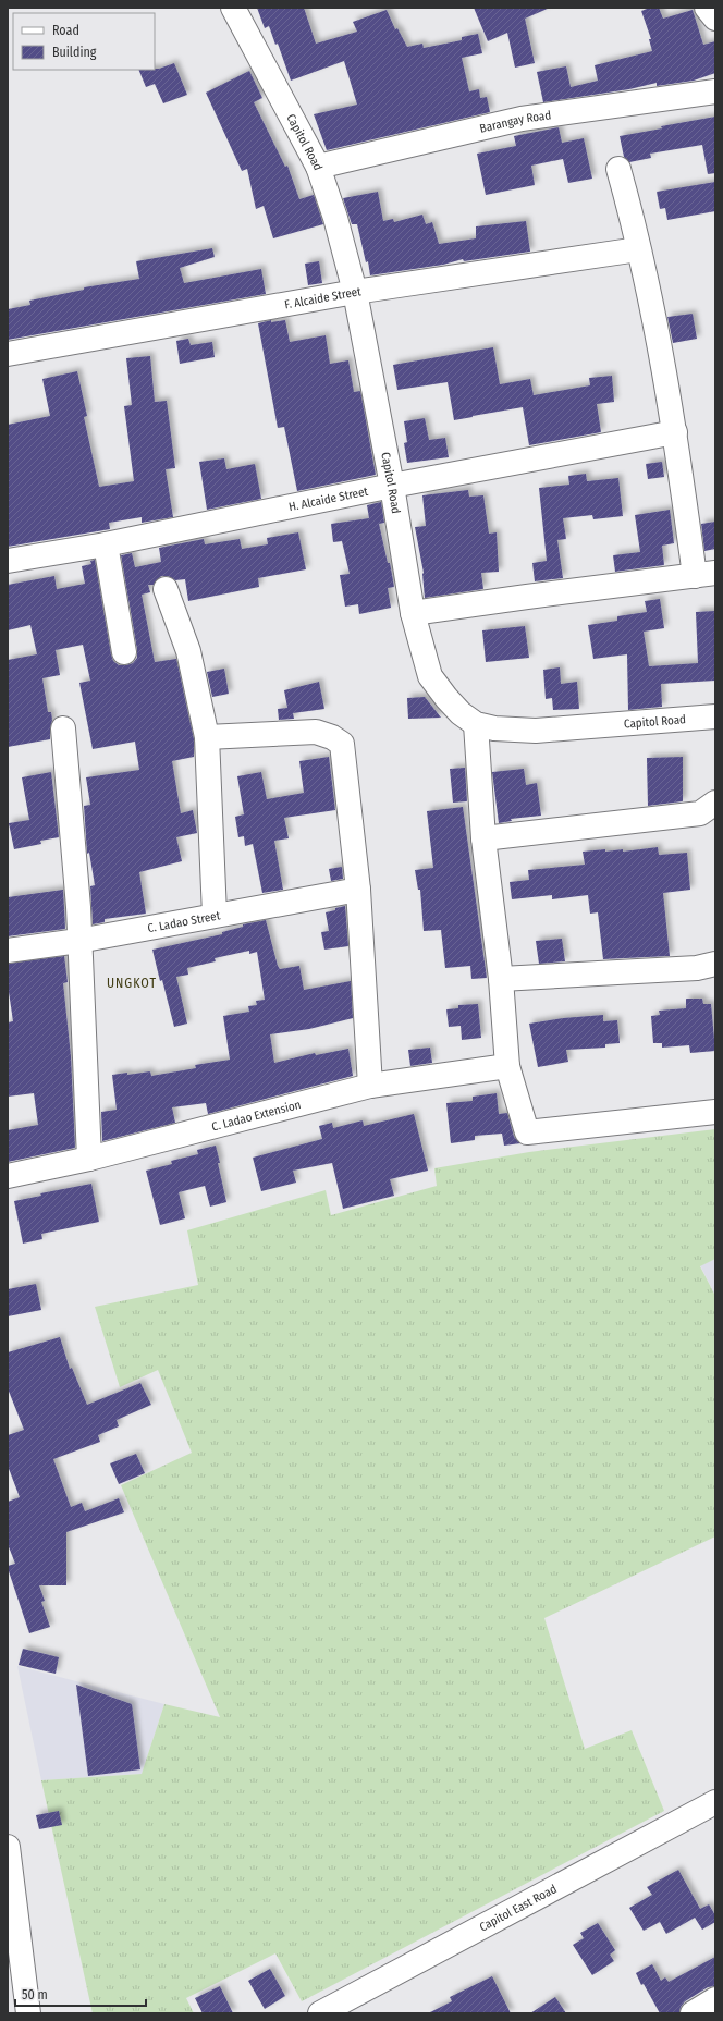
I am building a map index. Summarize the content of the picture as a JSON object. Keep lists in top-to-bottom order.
{
  "streets": {
    "street": [
      "Barangay Road",
      "Capitol Road",
      "F. Alcaide Street",
      "H. Alcaide Street",
      "C. Ladao Street",
      "C. Ladao Extension",
      "Capitol East Road"
    ]
  },
  "crossings": [
    ["Barangay Road", "Capitol Road"],
    ["Capitol Road", "F. Alcaide Street"],
    ["Capitol Road", "H. Alcaide Street"]
  ],
  "districts": ["UNGKOT"],
  "legend": ["Road", "Building"],
  "scale_bar": "50 m"
}
